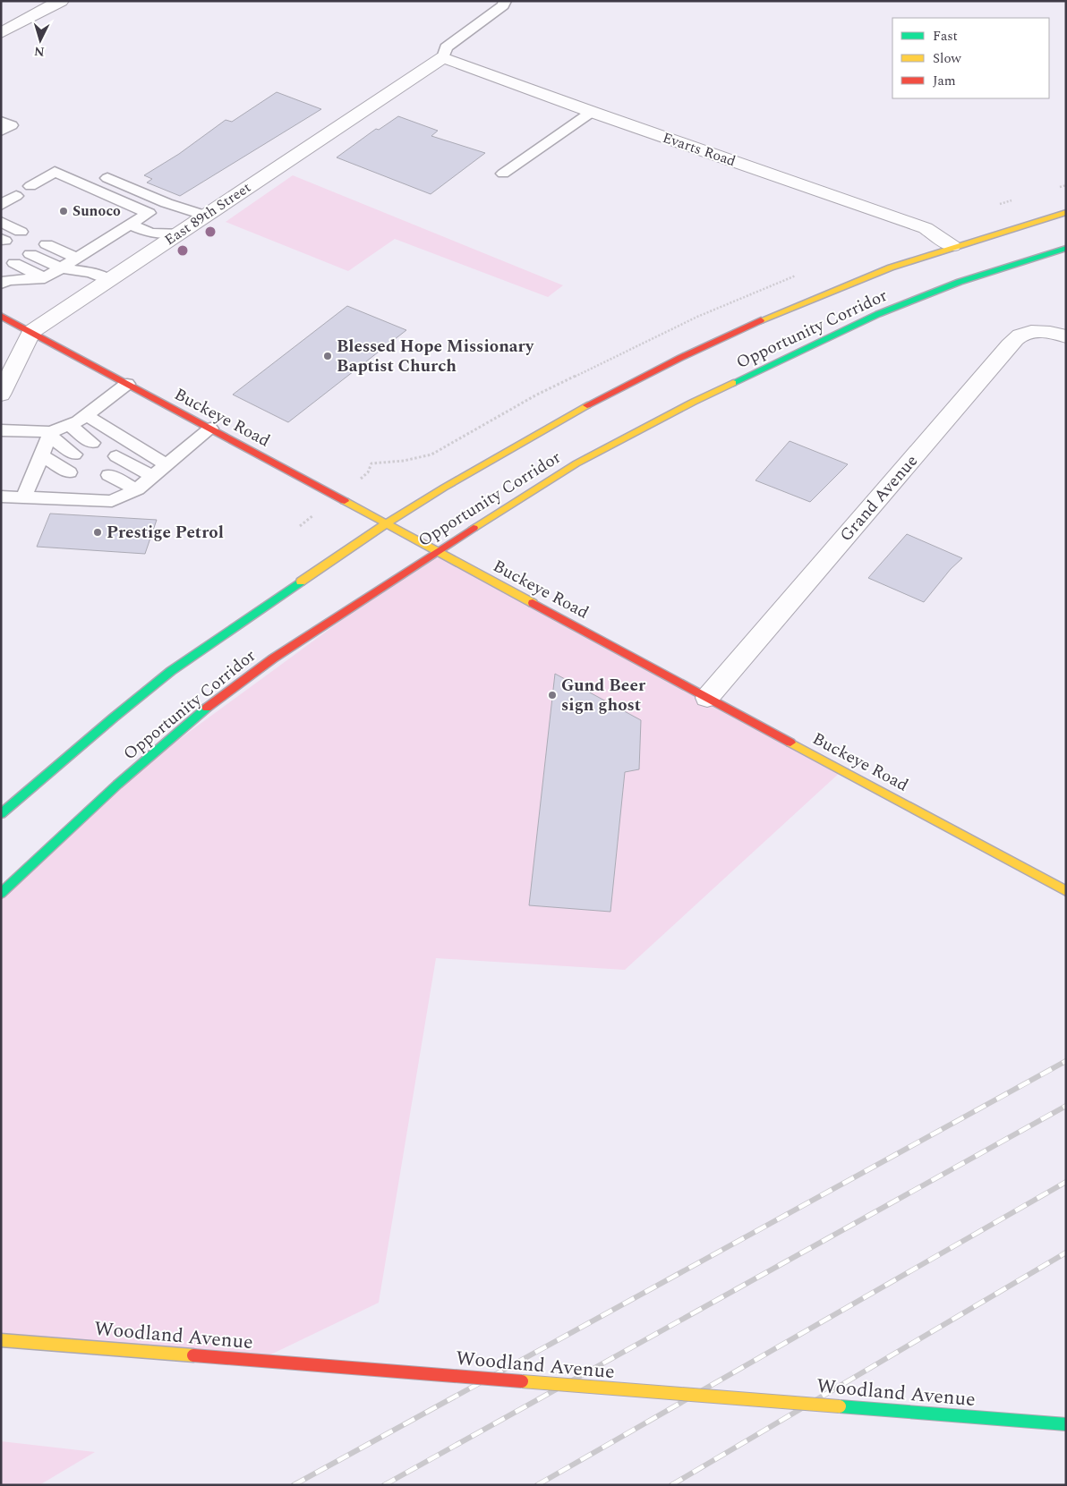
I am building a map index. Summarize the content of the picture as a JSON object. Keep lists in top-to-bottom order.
{
  "streets": {
    "main road": ["Opportunity Corridor", "Buckeye Road", "Woodland Avenue"],
    "street": ["Evarts Road", "East 89th Street", "Grand Avenue"]
  },
  "crossings": [
    ["Evarts Road", "East 89th Street"],
    ["Evarts Road", "Opportunity Corridor"],
    ["East 89th Street", "Buckeye Road"],
    ["Opportunity Corridor", "Buckeye Road"],
    ["Buckeye Road", "Grand Avenue"]
  ],
  "places": [
    "Sunoco",
    "Blessed Hope Missionary Baptist Church",
    "Prestige Petrol",
    "Gund Beer sign ghost"
  ],
  "legend": ["Fast", "Slow", "Jam"],
  "north": "bottom"
}
